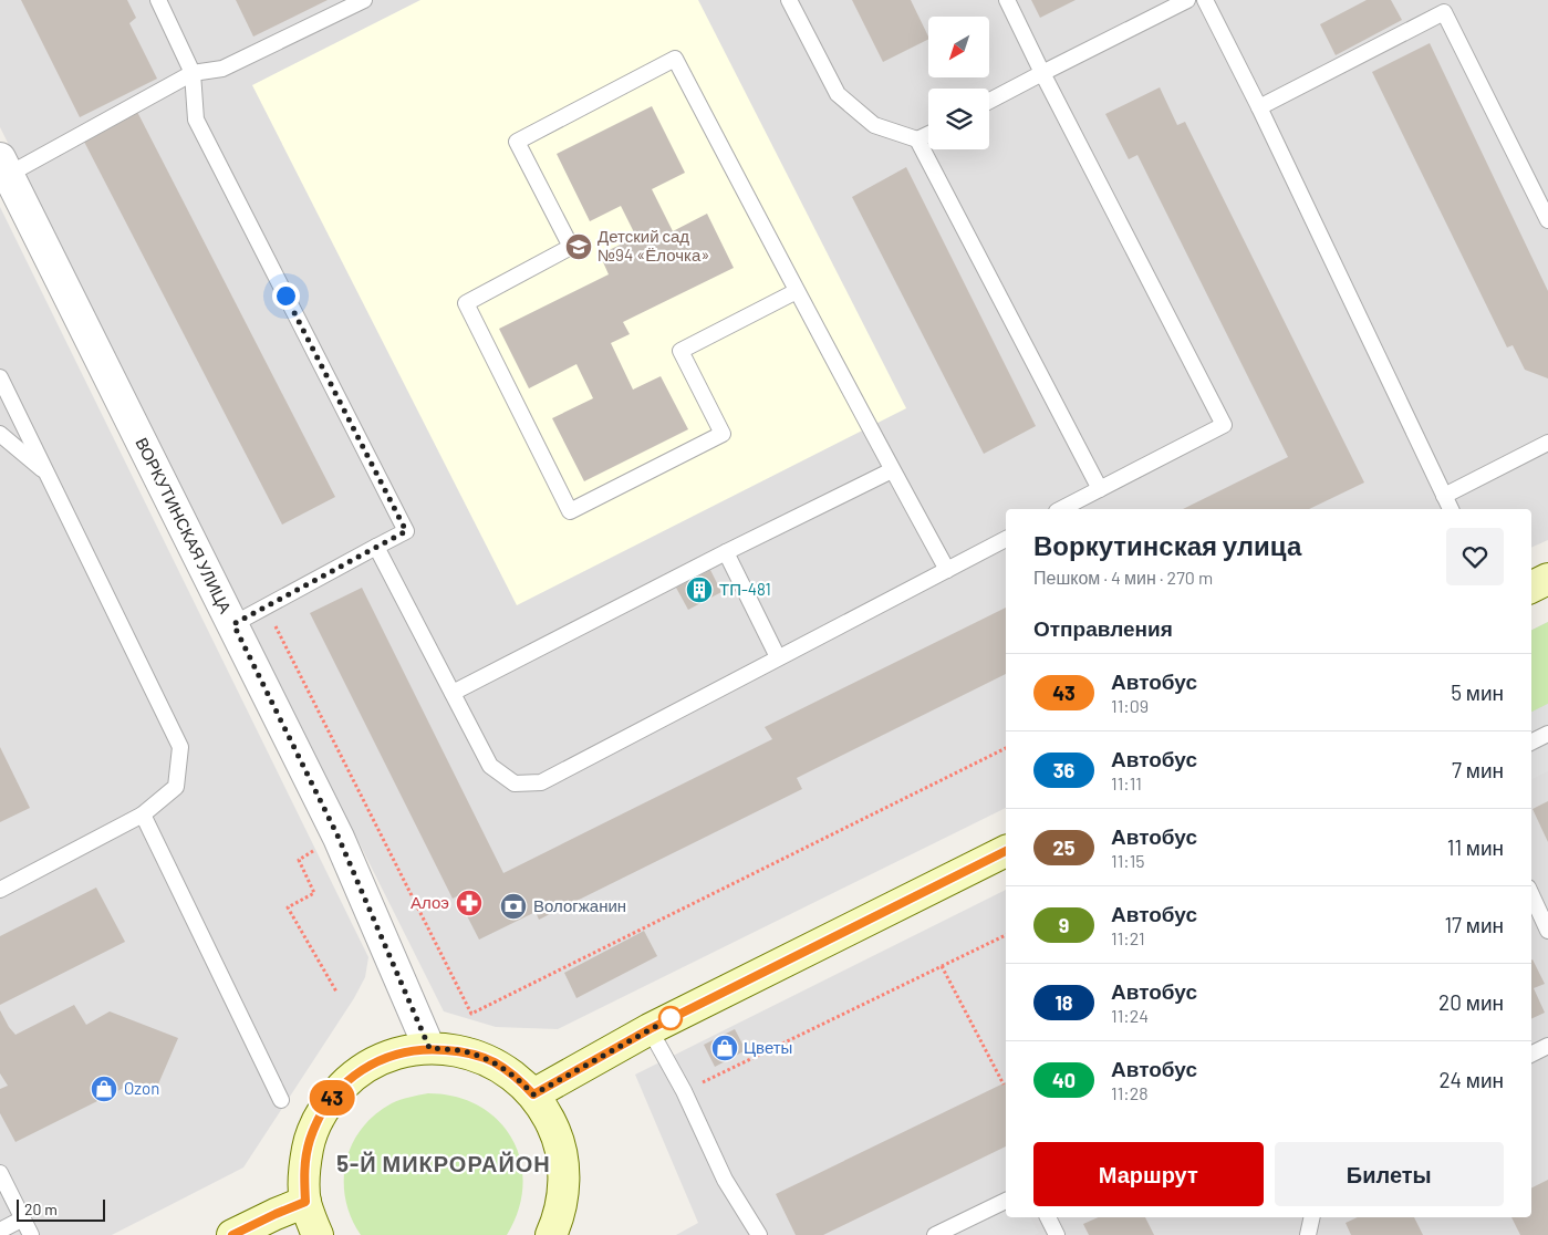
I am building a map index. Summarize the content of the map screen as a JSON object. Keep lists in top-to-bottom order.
{
  "streets": {
    "street": ["ВОРКУТИНСКАЯ УЛИЦА"]
  },
  "districts": ["5-Й МИКРОРАЙОН"],
  "places": {
    "school or university": ["Детский сад №94 «Ёлочка»"],
    "building": ["ТП-481"],
    "pharmacy": ["Алоэ"],
    "bank": ["Вологжанин"],
    "shop": ["Цветы", "Ozon"]
  },
  "lines": ["bus line 43"],
  "scale_bar": "20 m",
  "north": "bottom left",
  "page": {
    "on_map": "43",
    "heading": [
      ["Воркутинская улица", "Пешком · 4 мин · 270 m"],
      "Отправления"
    ],
    "list": [
      {
        "mark": "43",
        "name": "Автобус",
        "note": "11:09",
        "value": "5 мин"
      },
      {
        "mark": "36",
        "name": "Автобус",
        "note": "11:11",
        "value": "7 мин"
      },
      {
        "mark": "25",
        "name": "Автобус",
        "note": "11:15",
        "value": "11 мин"
      },
      {
        "mark": "9",
        "name": "Автобус",
        "note": "11:21",
        "value": "17 мин"
      },
      {
        "mark": "18",
        "name": "Автобус",
        "note": "11:24",
        "value": "20 мин"
      },
      {
        "mark": "40",
        "name": "Автобус",
        "note": "11:28",
        "value": "24 мин"
      }
    ],
    "buttons": ["Маршрут", "Билеты"],
    "scale": "20 m"
  }
}
